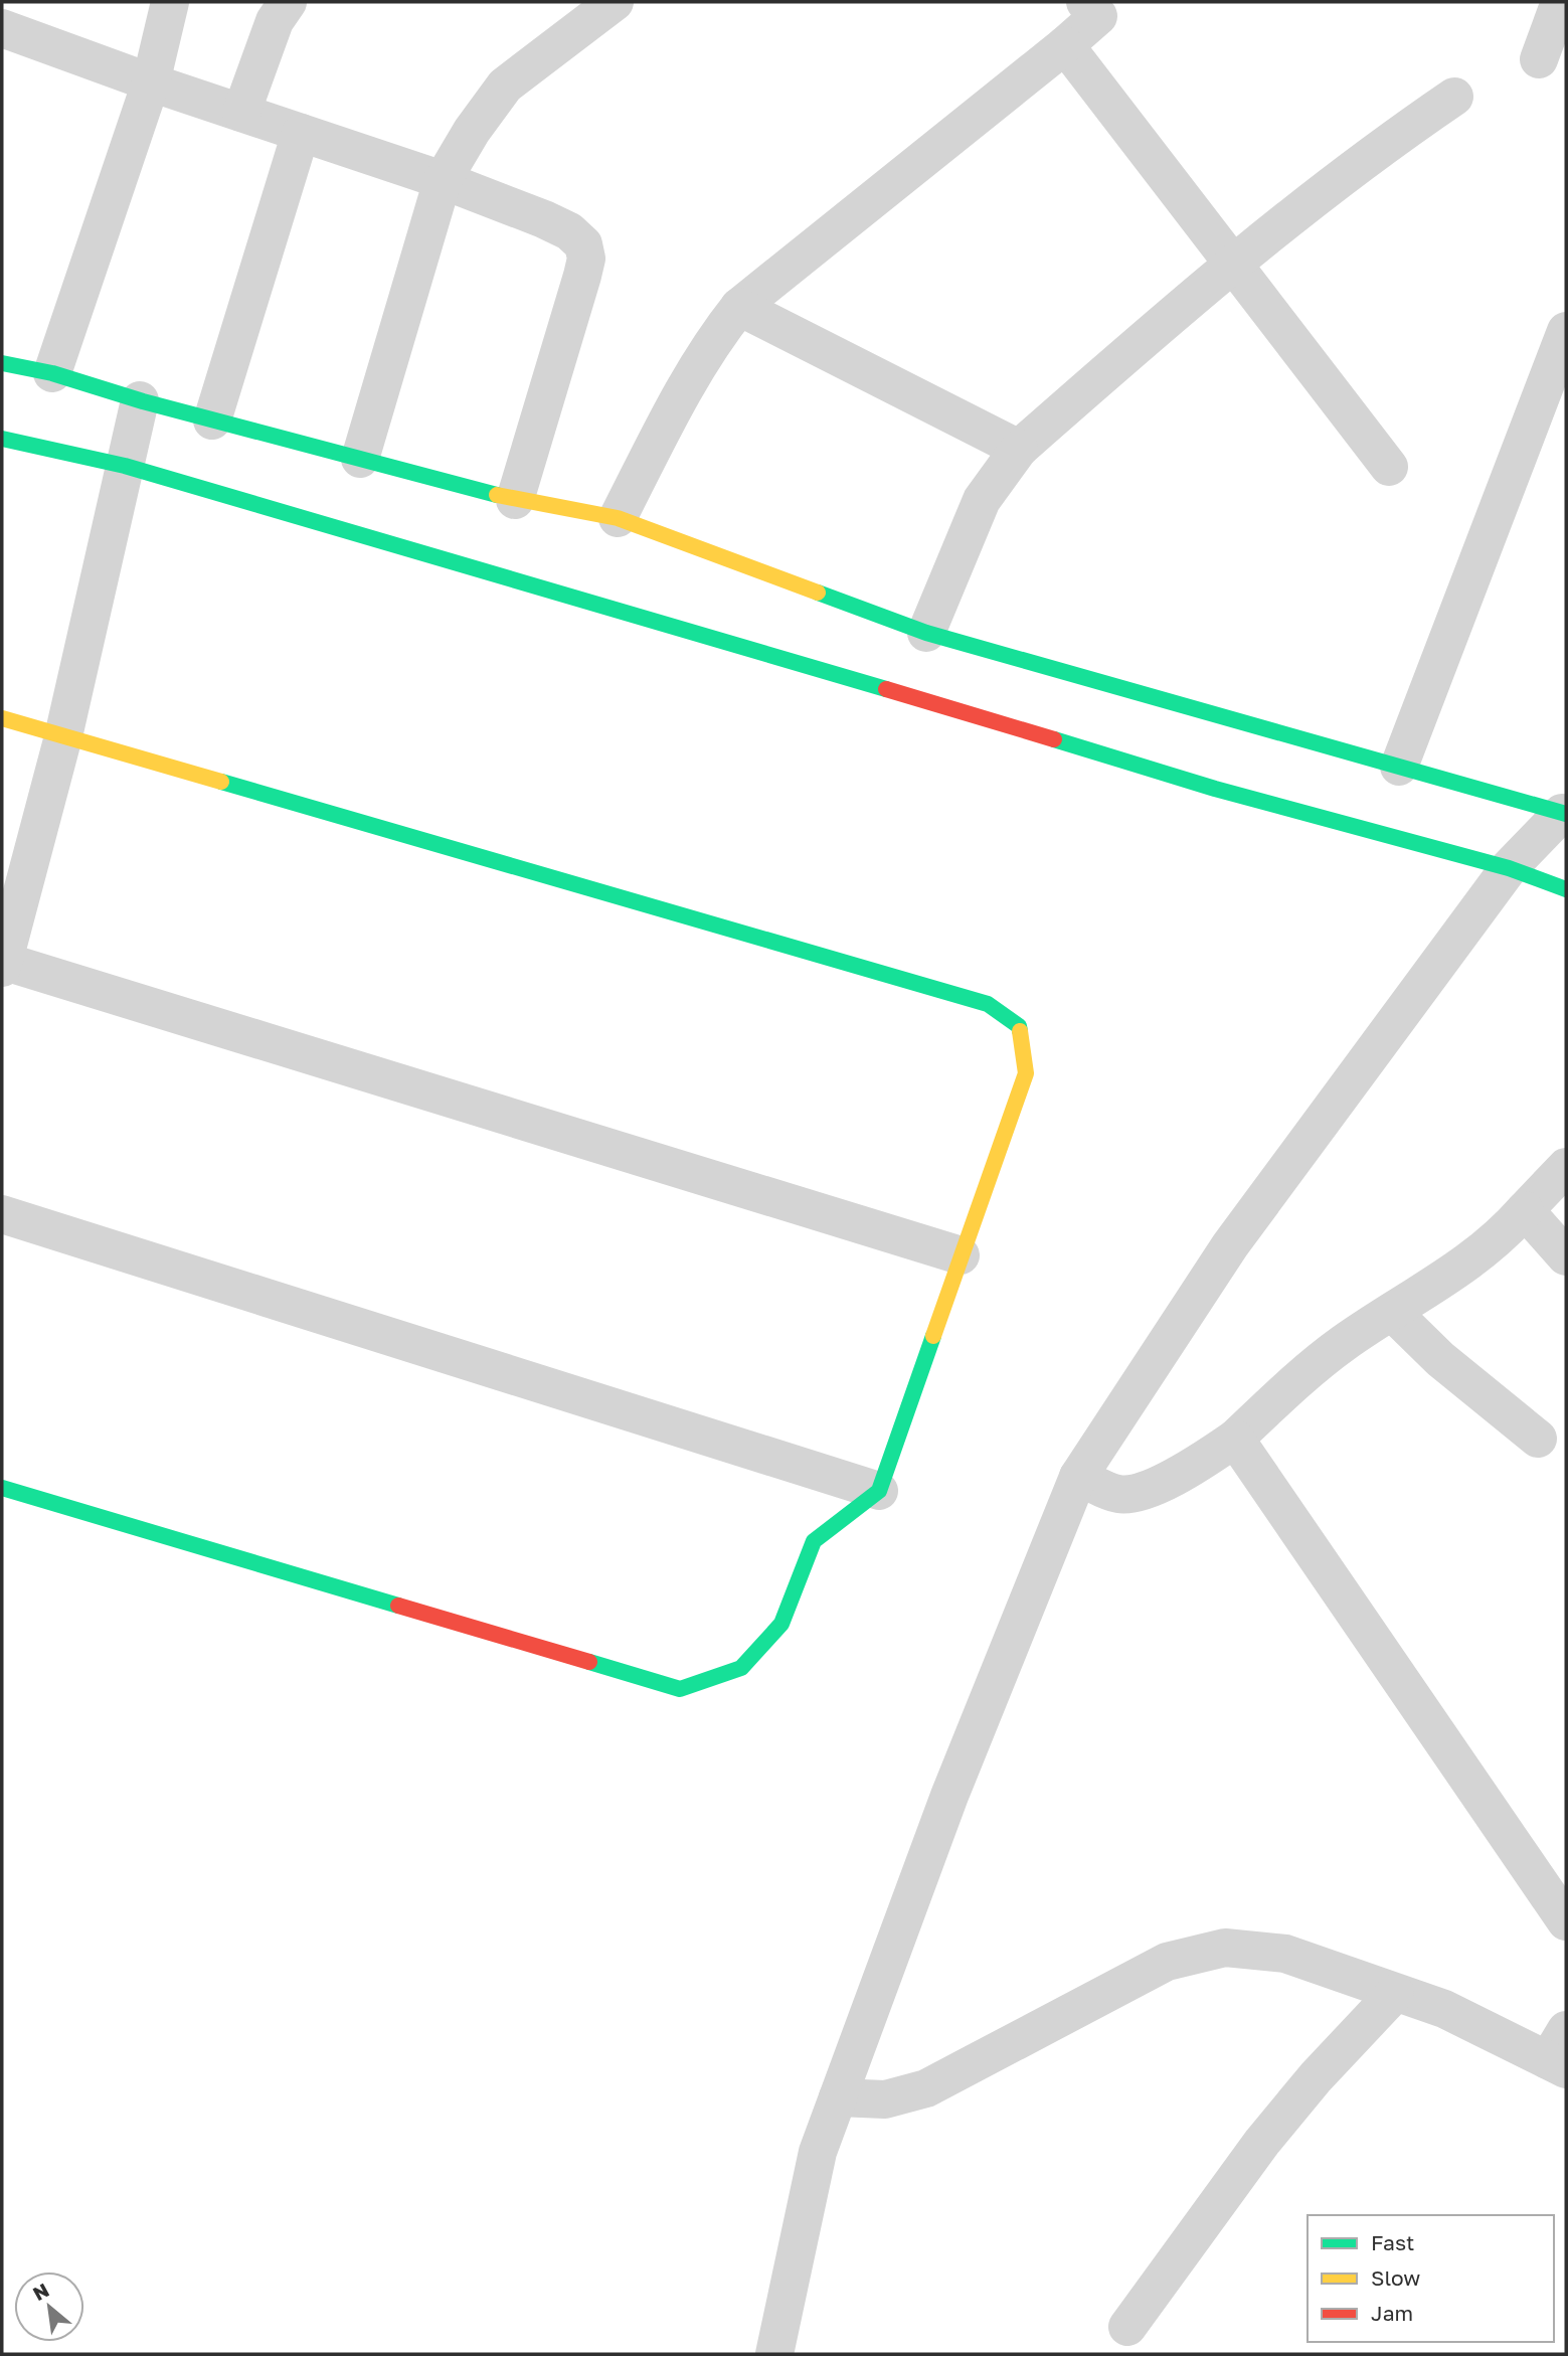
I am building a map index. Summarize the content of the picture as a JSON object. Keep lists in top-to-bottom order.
{
  "legend": ["Fast", "Slow", "Jam"],
  "north": "top left"
}
